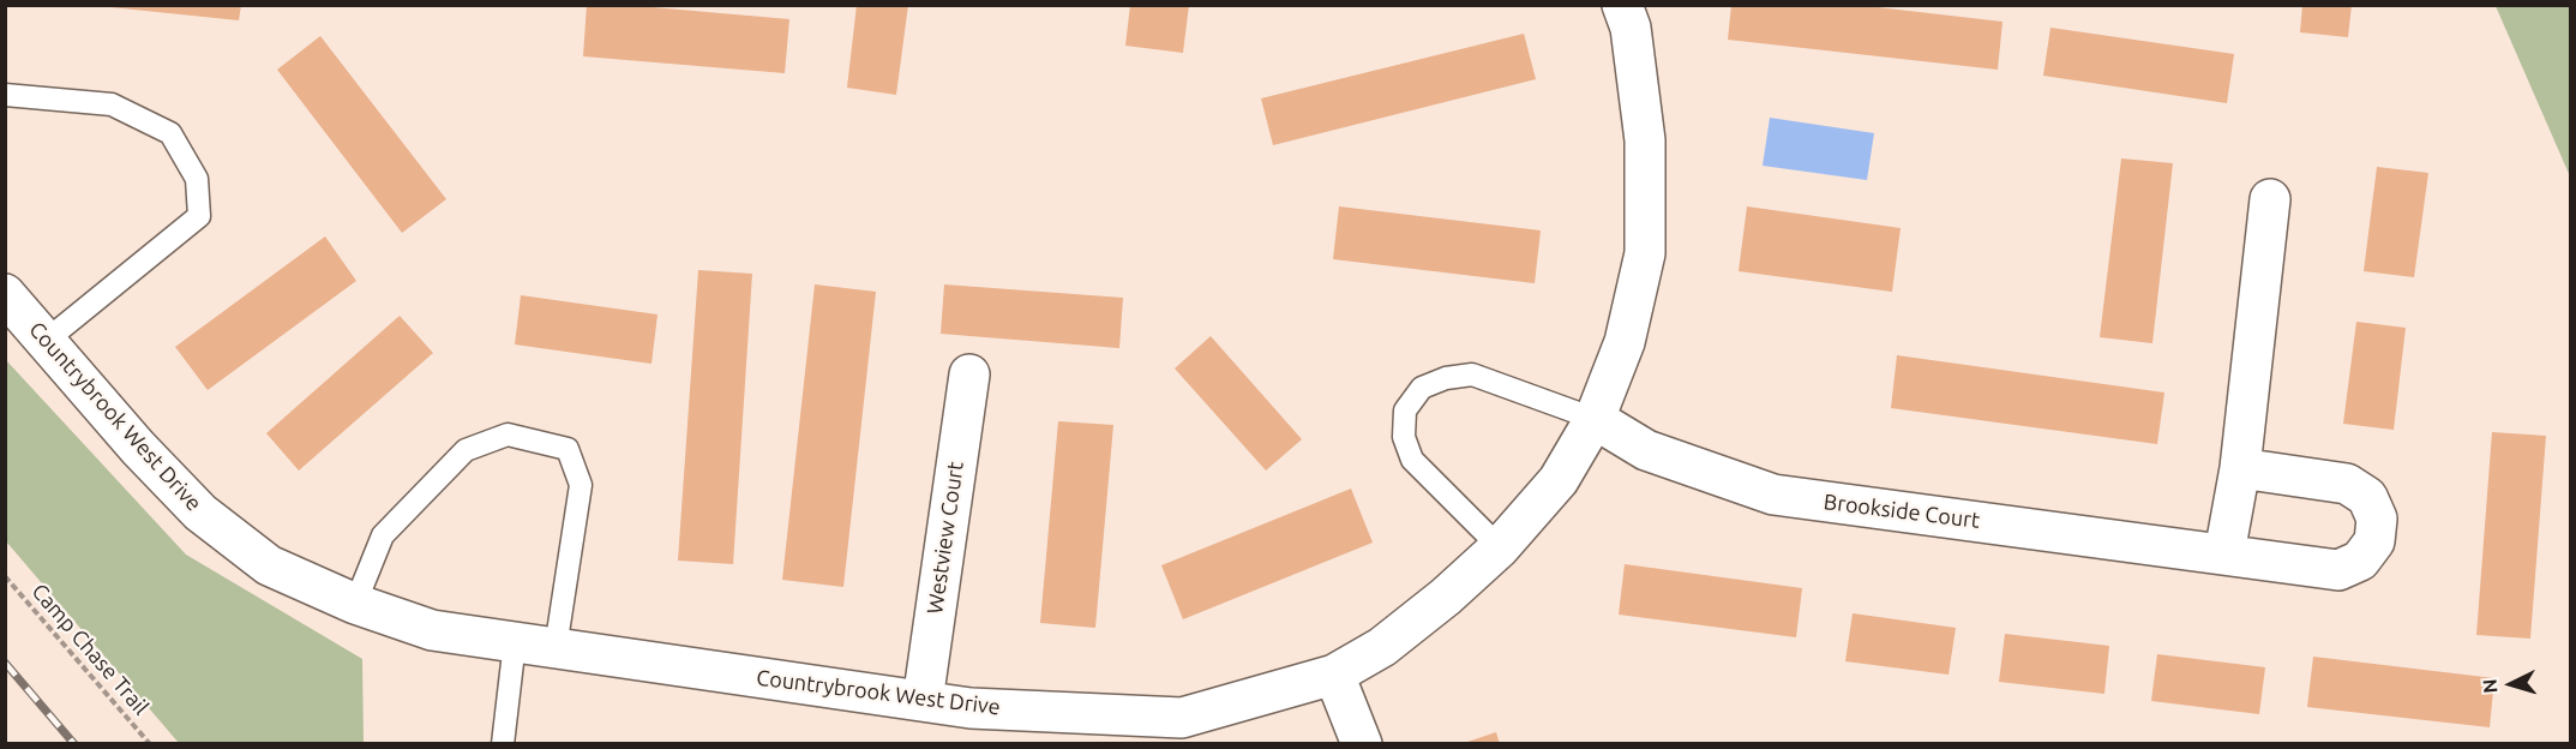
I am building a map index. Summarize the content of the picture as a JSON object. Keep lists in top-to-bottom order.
{
  "streets": {
    "street": ["Countrybrook West Drive", "Brookside Court", "Westview Court"],
    "path": ["Camp Chase Trail"]
  },
  "crossings": [
    ["Countrybrook West Drive", "Brookside Court"],
    ["Countrybrook West Drive", "Westview Court"]
  ],
  "north": "left"
}
